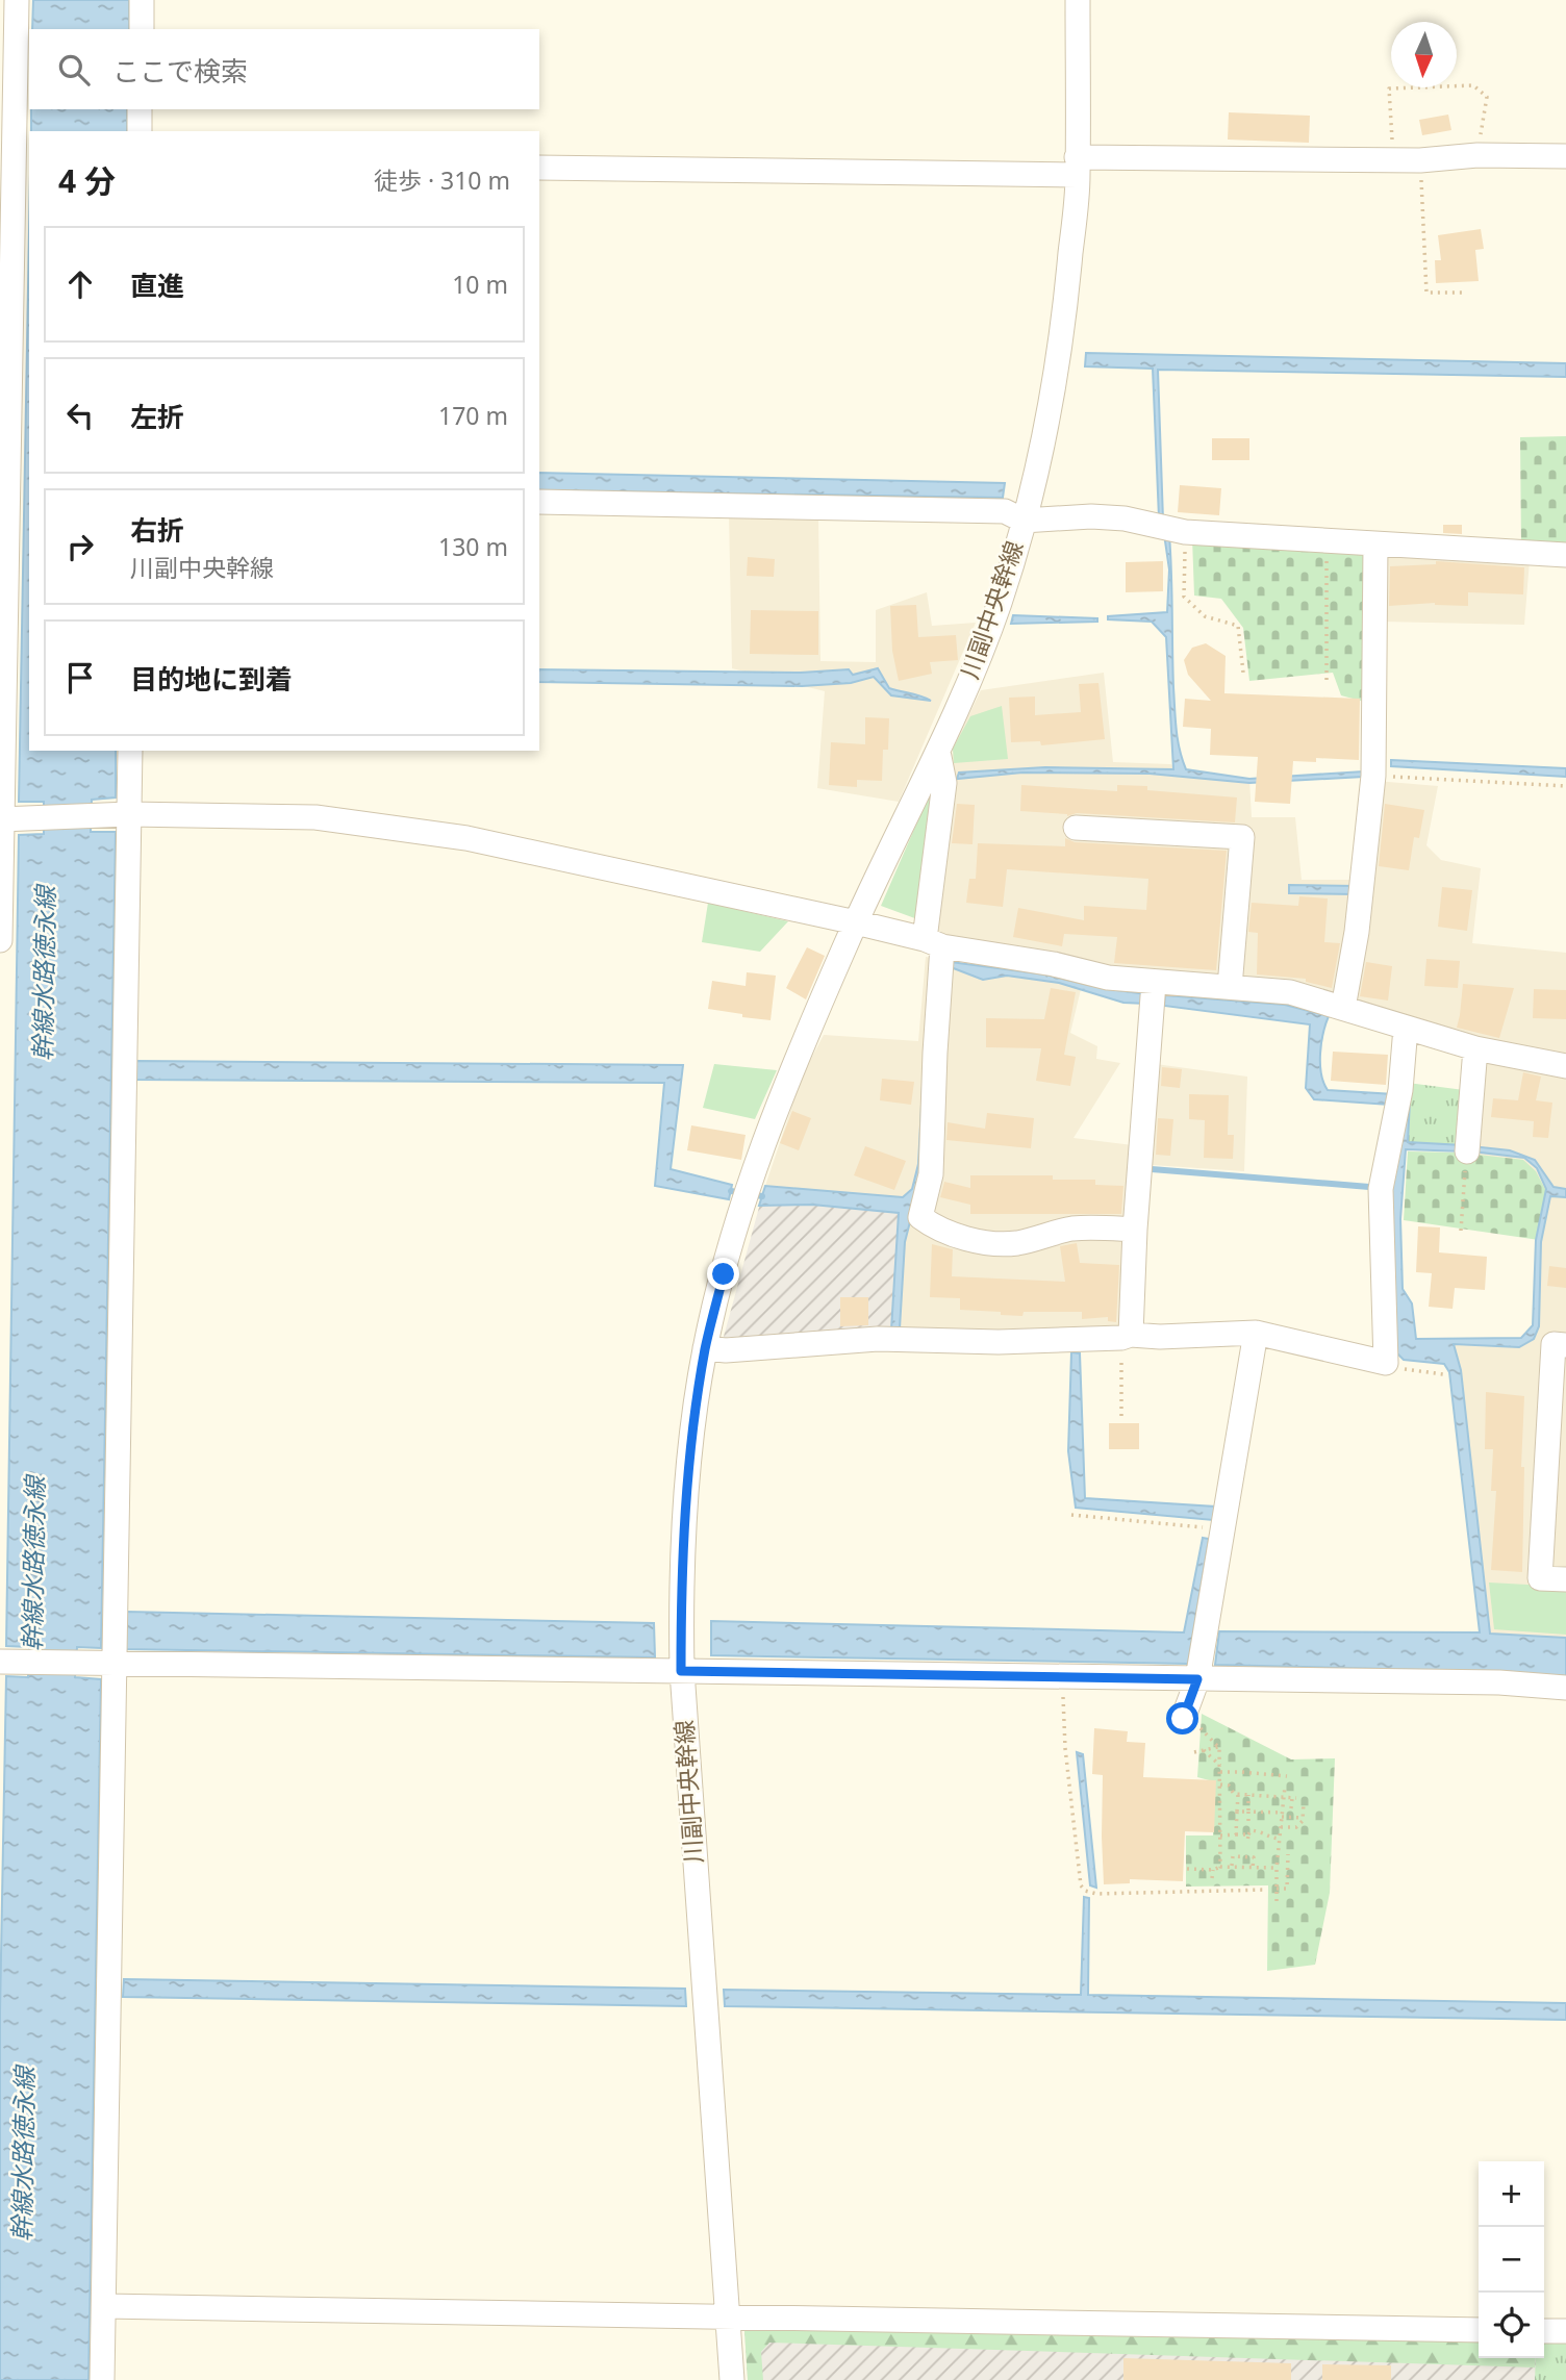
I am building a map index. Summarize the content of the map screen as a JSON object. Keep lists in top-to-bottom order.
{
  "streets": {
    "street": ["川副中央幹線"]
  },
  "water": ["幹線水路徳永線"],
  "north": "bottom",
  "page": {
    "search": "ここで検索",
    "heading": ["4 分", "徒歩 · 310 m"],
    "list": [
      ["直進", "10 m"],
      ["左折", "170 m"],
      ["右折", "川副中央幹線", "130 m"],
      "目的地に到着"
    ],
    "map_buttons": ["+", "−"]
  }
}
